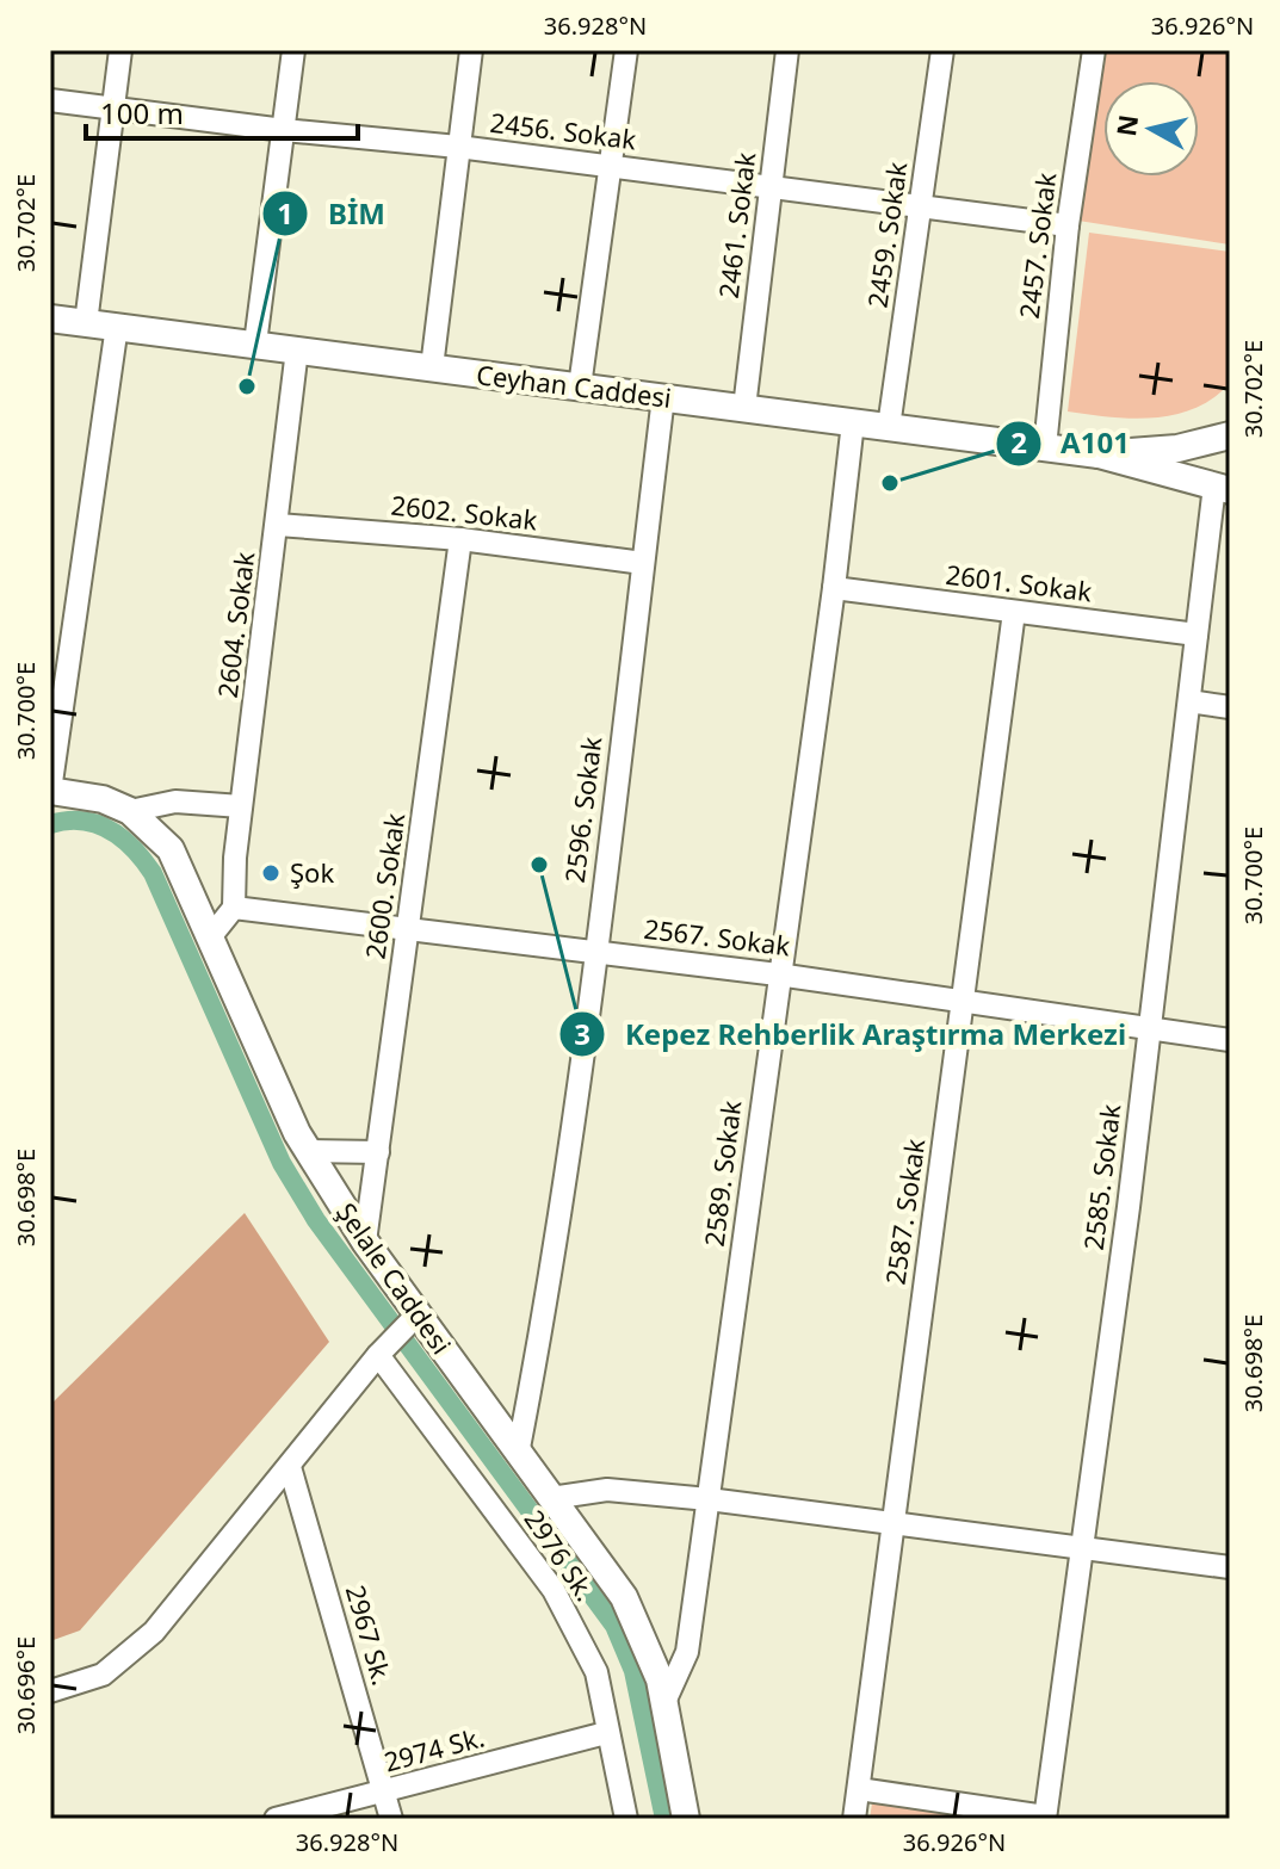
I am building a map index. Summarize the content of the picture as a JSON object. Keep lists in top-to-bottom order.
{
  "streets": {
    "street": [
      "2456. Sokak",
      "2461. Sokak",
      "2459. Sokak",
      "2457. Sokak",
      "Ceyhan Caddesi",
      "2602. Sokak",
      "2601. Sokak",
      "2604. Sokak",
      "2596. Sokak",
      "2600. Sokak",
      "2567. Sokak",
      "2589. Sokak",
      "2585. Sokak",
      "2587. Sokak",
      "Şelale Caddesi",
      "2976 Sk.",
      "2967 Sk.",
      "2974 Sk."
    ]
  },
  "crossings": [
    ["2456. Sokak", "2461. Sokak"],
    ["2456. Sokak", "2459. Sokak"],
    ["2456. Sokak", "2457. Sokak"],
    ["2461. Sokak", "Ceyhan Caddesi"],
    ["2459. Sokak", "Ceyhan Caddesi"],
    ["2457. Sokak", "Ceyhan Caddesi"],
    ["Ceyhan Caddesi", "2604. Sokak"],
    ["Ceyhan Caddesi", "2596. Sokak"],
    ["Ceyhan Caddesi", "2589. Sokak"],
    ["Ceyhan Caddesi", "2585. Sokak"],
    ["2602. Sokak", "2604. Sokak"],
    ["2602. Sokak", "2596. Sokak"],
    ["2602. Sokak", "2600. Sokak"],
    ["2601. Sokak", "2589. Sokak"],
    ["2601. Sokak", "2585. Sokak"],
    ["2601. Sokak", "2587. Sokak"],
    ["2604. Sokak", "2567. Sokak"],
    ["2596. Sokak", "2567. Sokak"],
    ["2596. Sokak", "Şelale Caddesi"],
    ["2600. Sokak", "2567. Sokak"],
    ["2600. Sokak", "Şelale Caddesi"],
    ["2567. Sokak", "2589. Sokak"],
    ["2567. Sokak", "2585. Sokak"],
    ["2567. Sokak", "2587. Sokak"],
    ["2589. Sokak", "Şelale Caddesi"],
    ["2976 Sk.", "2974 Sk."],
    ["2967 Sk.", "2974 Sk."]
  ],
  "places": [
    "BİM",
    "A101",
    "Kepez Rehberlik Araştırma Merkezi",
    "Şok"
  ],
  "scale_bar": "100 m",
  "north": "left",
  "coordinates": [
    "36.928°N",
    "36.926°N",
    "30.702°E",
    "30.700°E",
    "30.698°E",
    "30.696°E"
  ]
}
